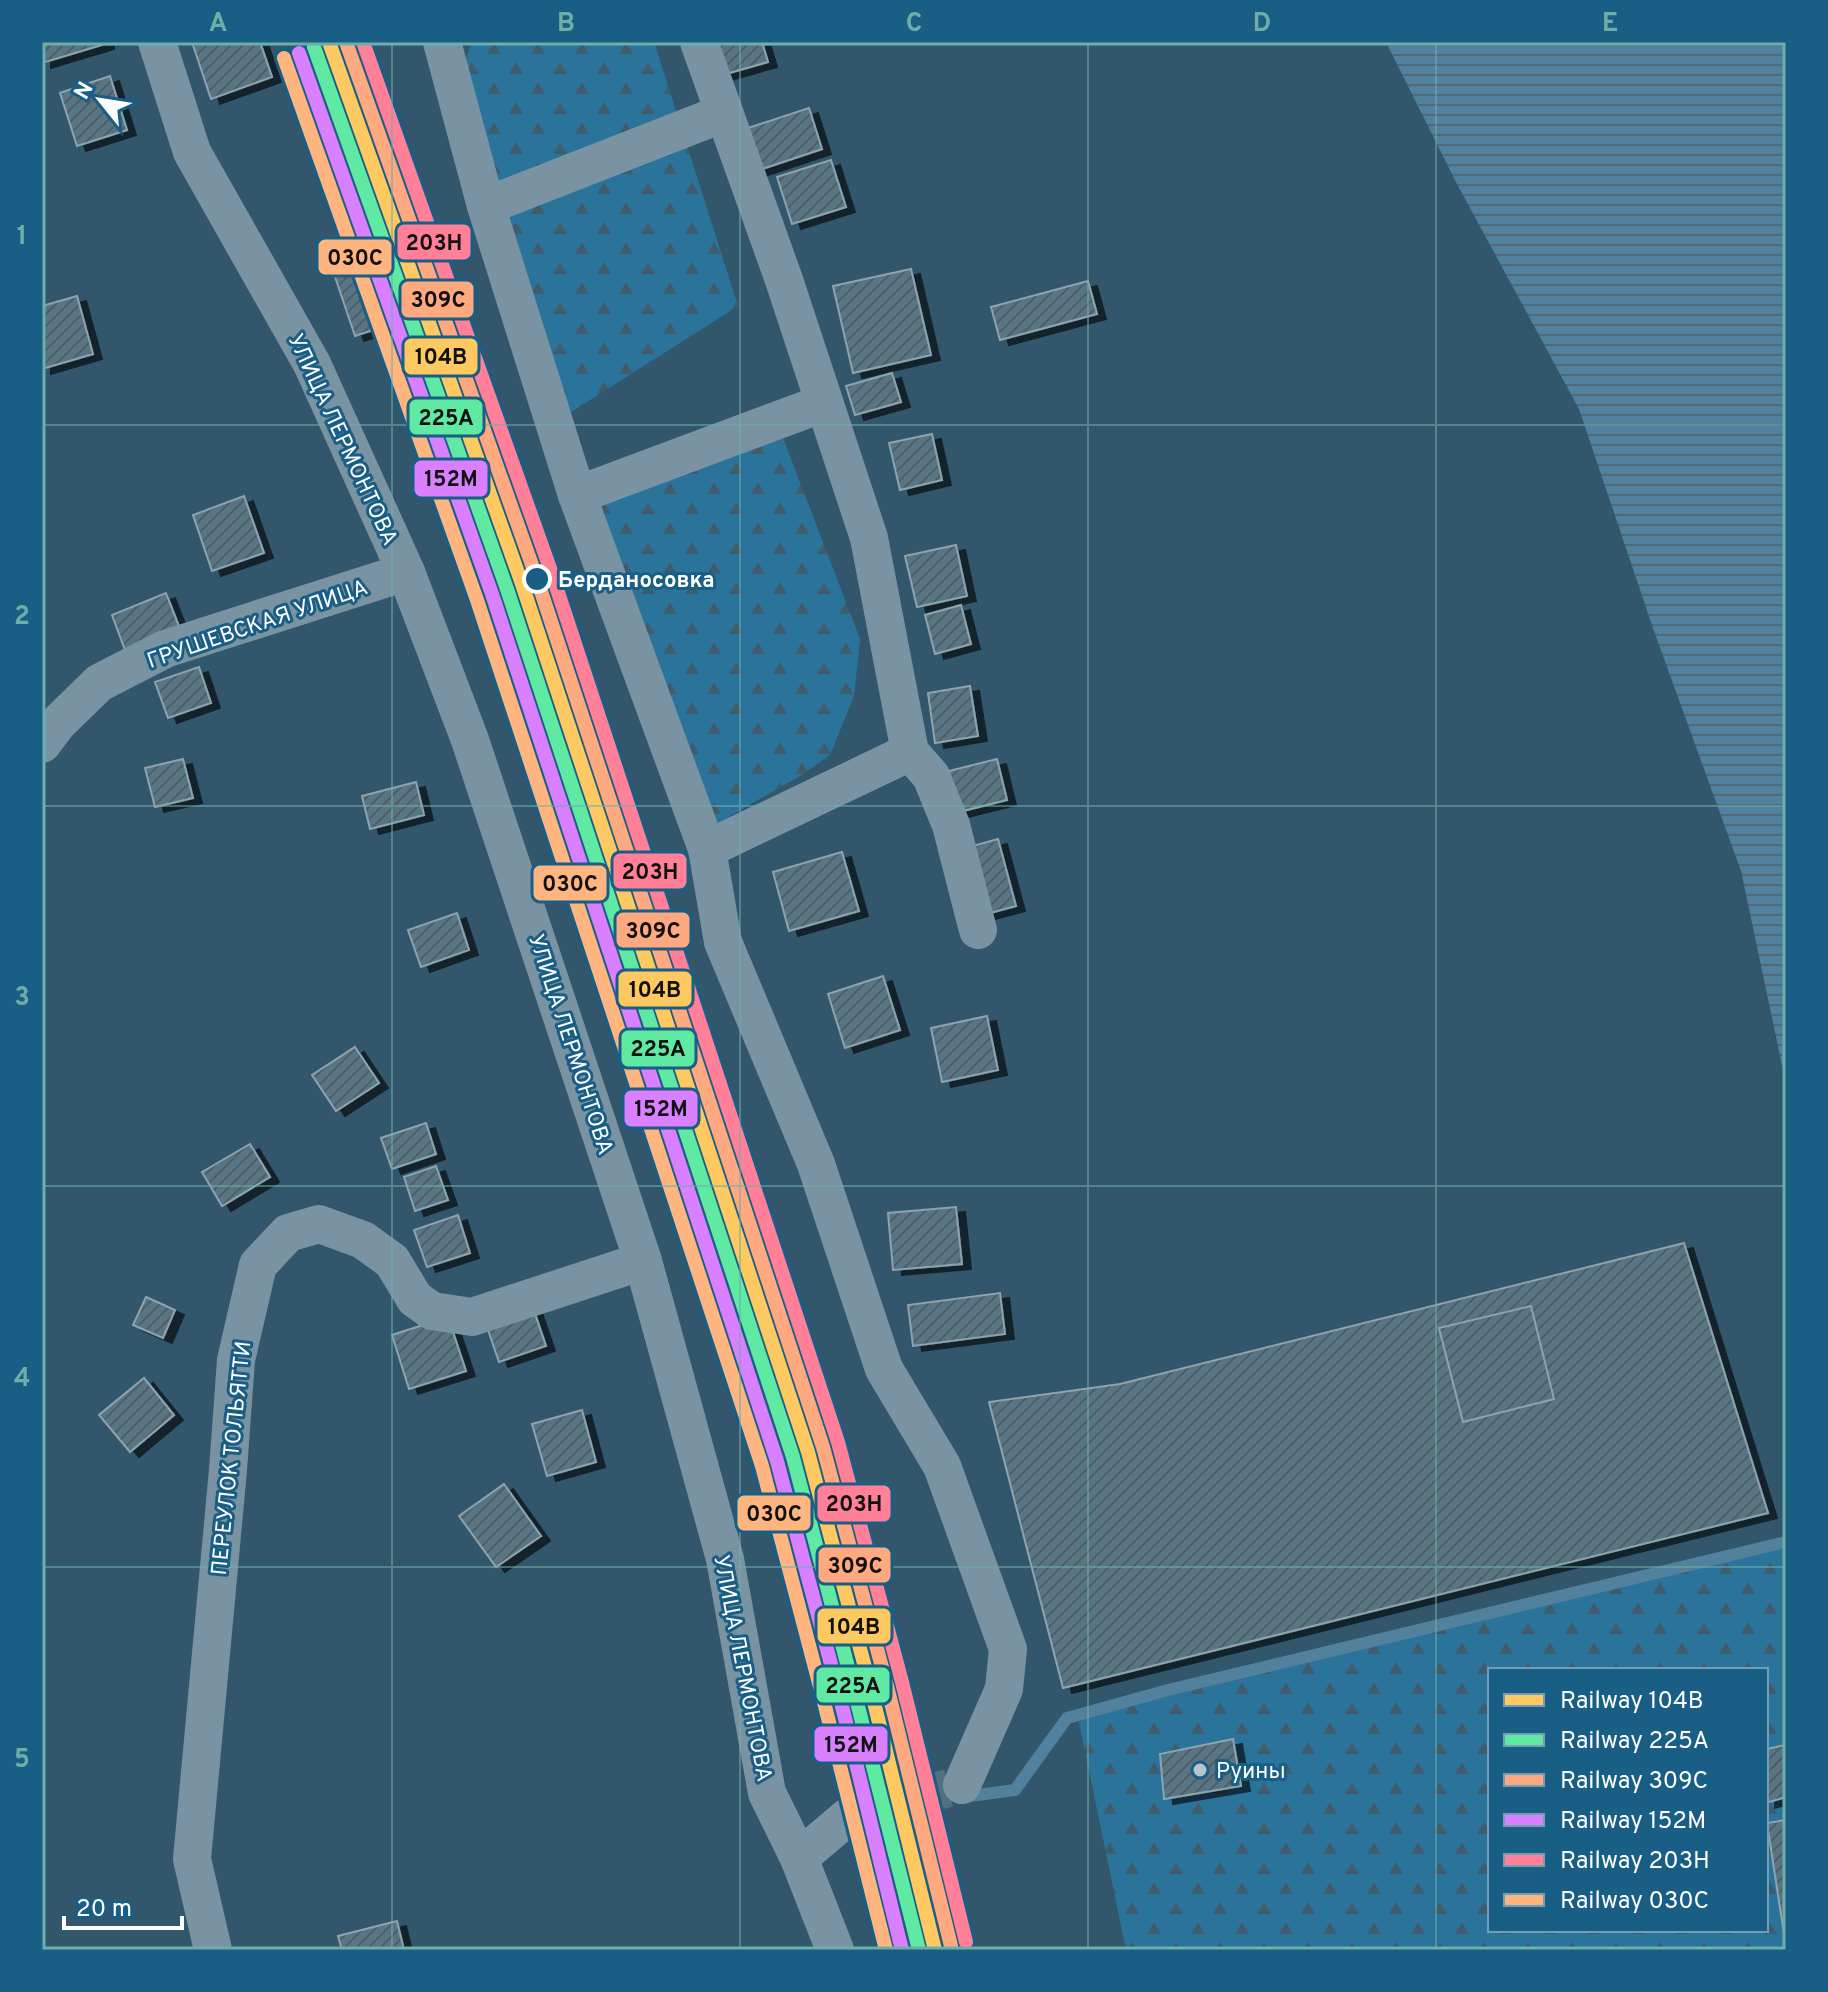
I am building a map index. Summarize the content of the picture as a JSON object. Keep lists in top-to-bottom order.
{
  "streets": {
    "street": ["УЛИЦА ЛЕРМОНТОВА", "ГРУШЕВСКАЯ УЛИЦА", "ПЕРЕУЛОК ТОЛЬЯТТИ"]
  },
  "crossings": [
    ["УЛИЦА ЛЕРМОНТОВА", "ГРУШЕВСКАЯ УЛИЦА"],
    ["УЛИЦА ЛЕРМОНТОВА", "ПЕРЕУЛОК ТОЛЬЯТТИ"]
  ],
  "places": ["Берданосовка", "Руины"],
  "lines": [
    "rail line 104В",
    "rail line 309С",
    "rail line 203Н",
    "rail line 225А",
    "rail line 152М",
    "rail line 030C"
  ],
  "legend": [
    "Railway 104В",
    "Railway 225А",
    "Railway 309С",
    "Railway 152М",
    "Railway 203Н",
    "Railway 030C"
  ],
  "scale_bar": "20 m",
  "north": "top left",
  "grid": {
    "columns": [
      "A",
      "B",
      "C",
      "D",
      "E"
    ],
    "rows": [
      "1",
      "2",
      "3",
      "4",
      "5"
    ]
  }
}
